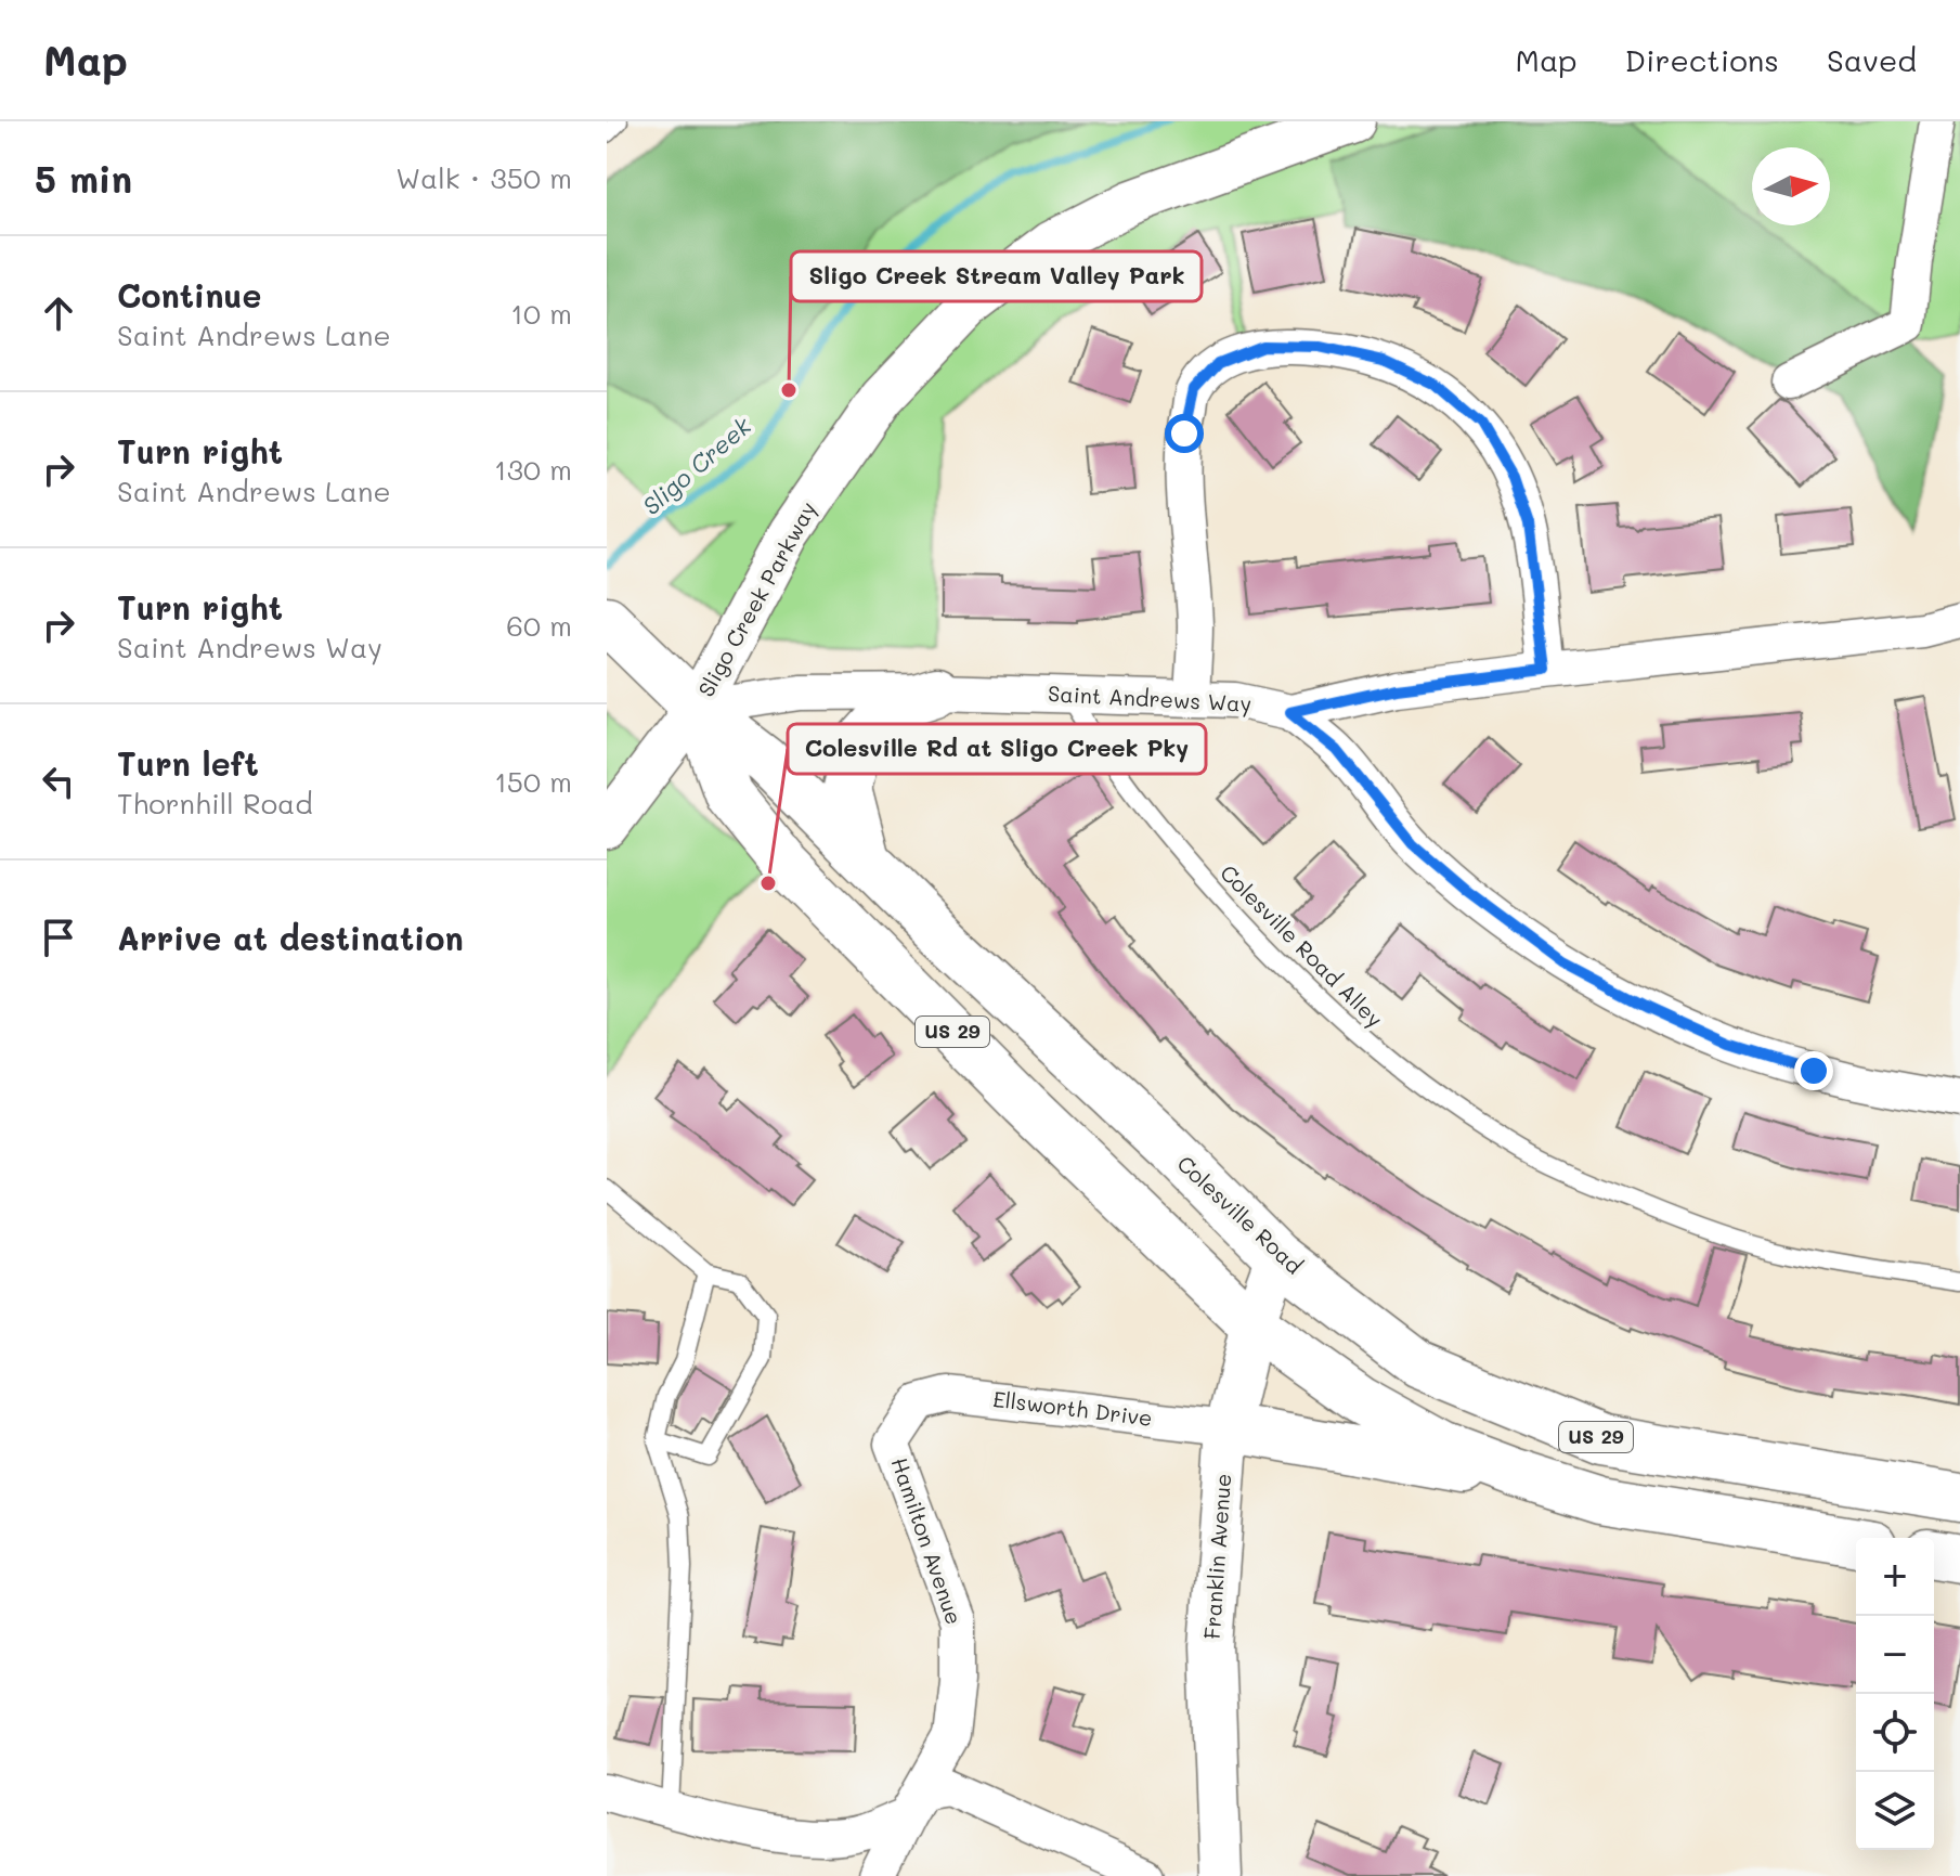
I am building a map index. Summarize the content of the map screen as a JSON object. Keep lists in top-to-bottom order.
{
  "streets": {
    "highway": ["US 29", "Colesville Road"],
    "street": [
      "Sligo Creek Parkway",
      "Saint Andrews Way",
      "Ellsworth Drive",
      "Hamilton Avenue",
      "Franklin Avenue"
    ],
    "lane": ["Colesville Road Alley"]
  },
  "crossings": [
    ["Sligo Creek Parkway", "Saint Andrews Way"],
    ["Sligo Creek Parkway", "Colesville Road"],
    ["Saint Andrews Way", "Colesville Road Alley"],
    ["Saint Andrews Way", "Colesville Road"],
    ["Colesville Road", "Franklin Avenue"],
    ["Ellsworth Drive", "Hamilton Avenue"],
    ["Ellsworth Drive", "Franklin Avenue"]
  ],
  "water": ["Sligo Creek"],
  "places": ["Sligo Creek Stream Valley Park", "Colesville Rd at Sligo Creek Pky"],
  "north": "right",
  "page": {
    "header": "Map",
    "nav": ["Map", "Directions", "Saved"],
    "heading": ["5 min", "Walk · 350 m"],
    "list": [
      ["Continue", "Saint Andrews Lane", "10 m"],
      ["Turn right", "Saint Andrews Lane", "130 m"],
      ["Turn right", "Saint Andrews Way", "60 m"],
      ["Turn left", "Thornhill Road", "150 m"],
      "Arrive at destination"
    ],
    "map_buttons": ["+", "−"]
  }
}
